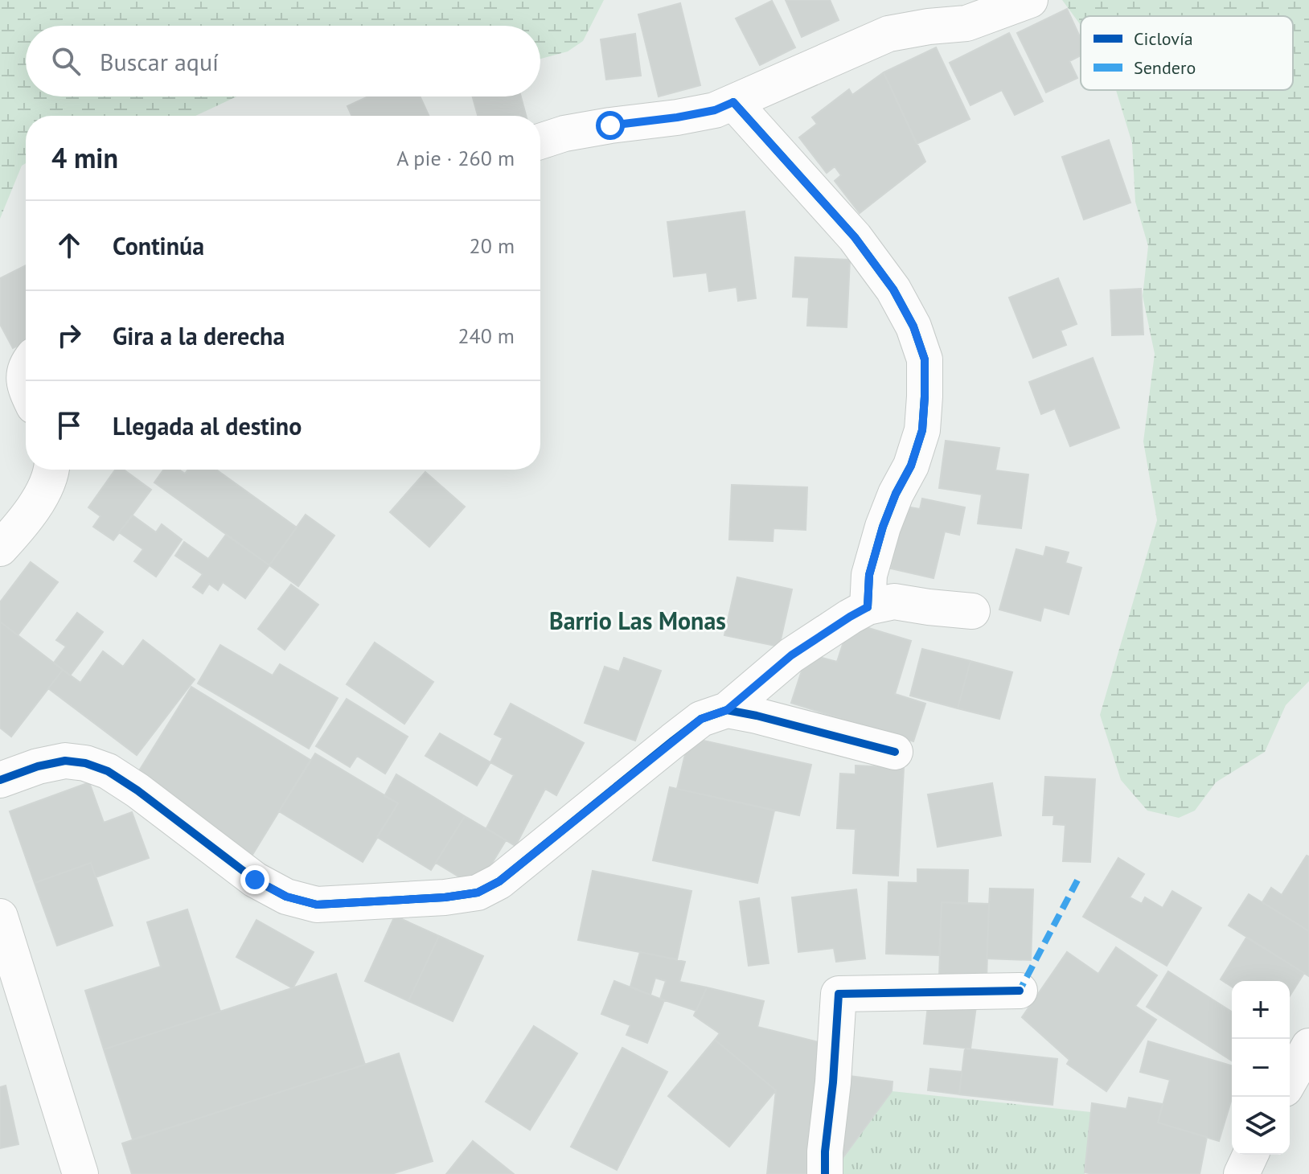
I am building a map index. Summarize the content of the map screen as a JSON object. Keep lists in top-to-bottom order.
{
  "districts": ["Barrio Las Monas"],
  "legend": ["Ciclovía", "Sendero"],
  "page": {
    "search": "Buscar aquí",
    "heading": ["4 min", "A pie · 260 m"],
    "list": [
      ["Continúa", "20 m"],
      ["Gira a la derecha", "240 m"],
      "Llegada al destino"
    ],
    "map_buttons": ["+", "−"]
  }
}
